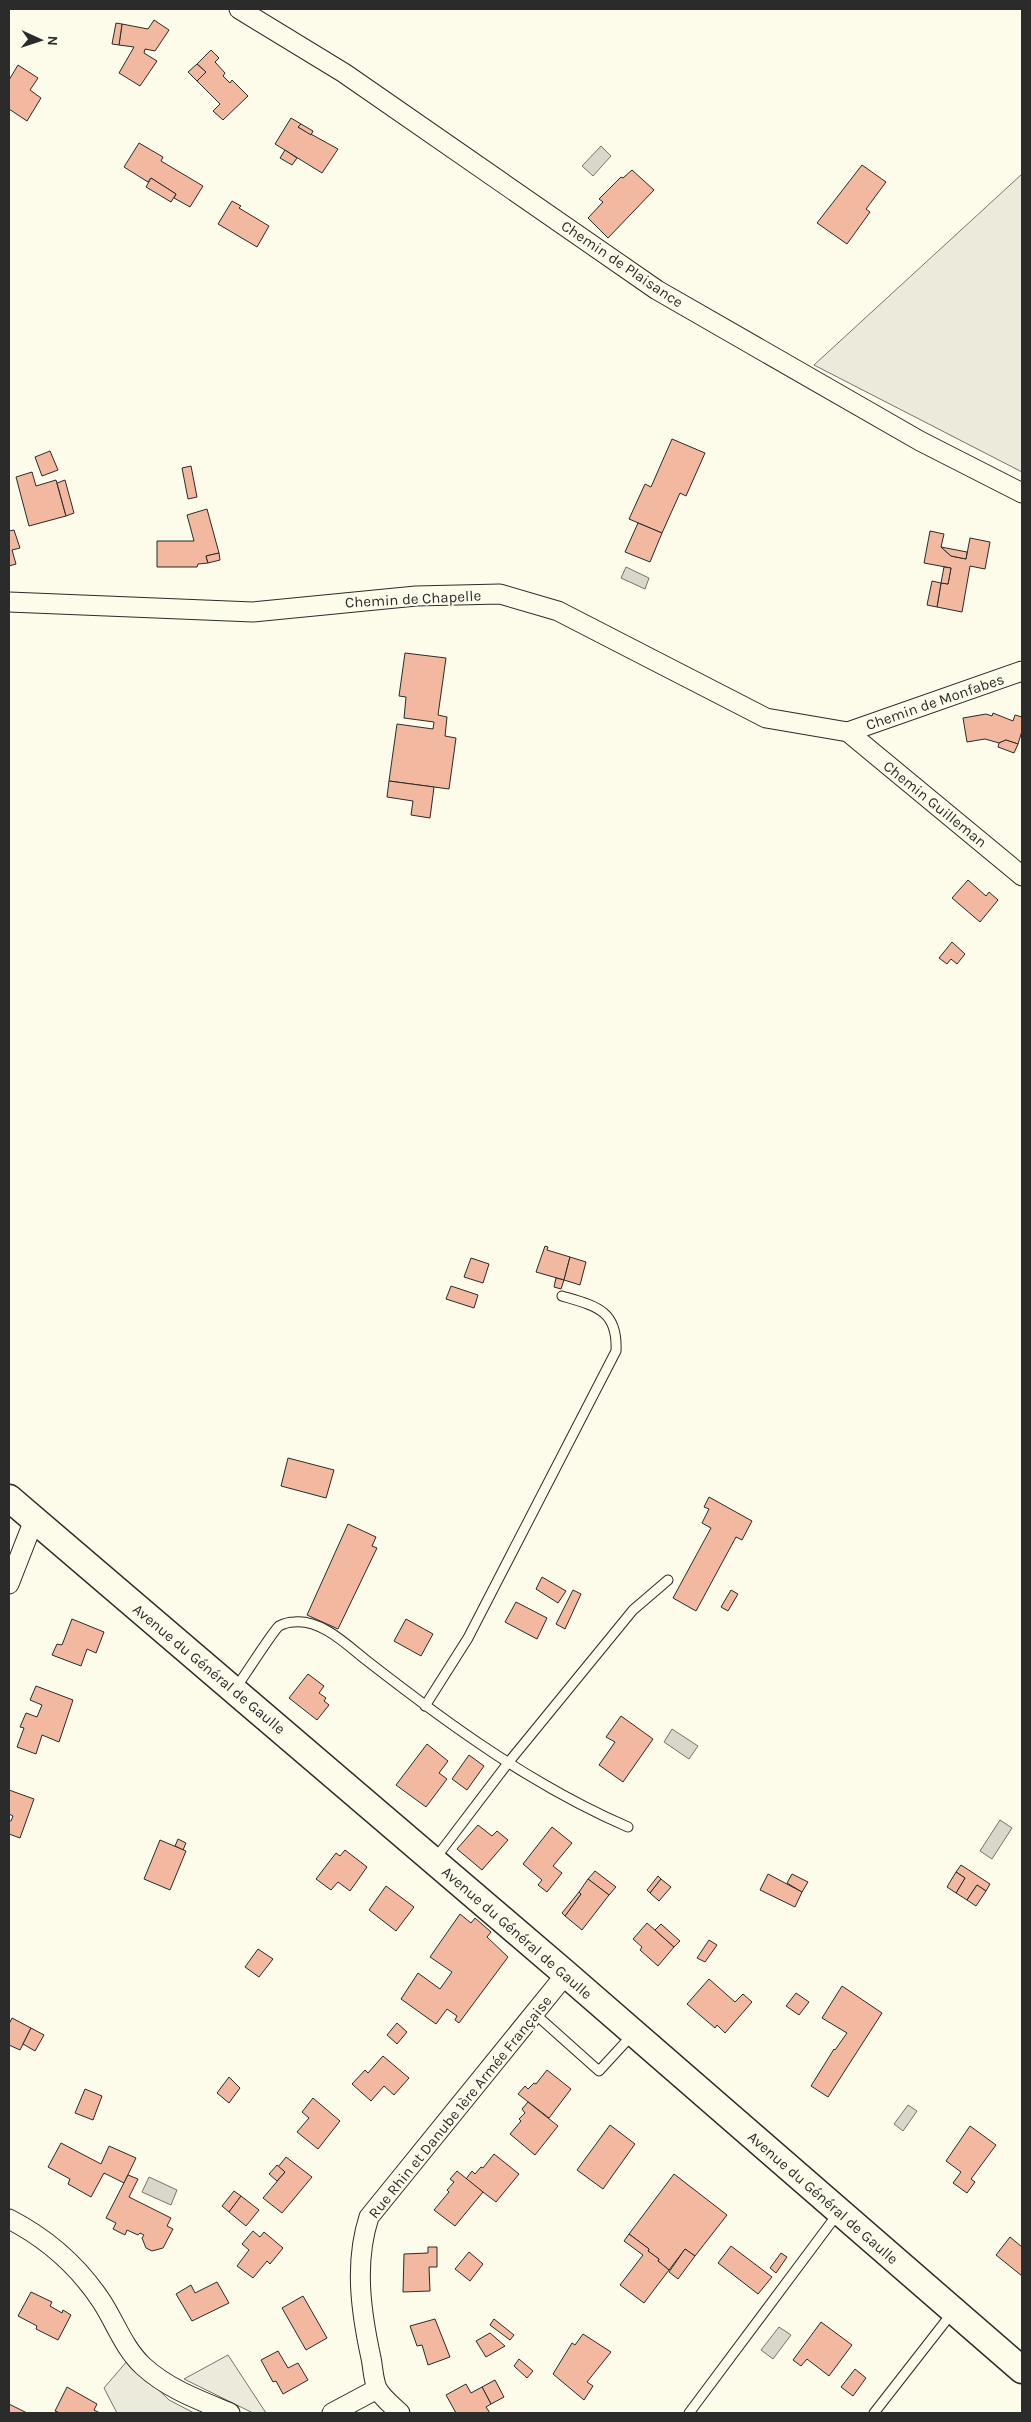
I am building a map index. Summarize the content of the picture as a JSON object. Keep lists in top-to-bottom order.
{
  "streets": {
    "main road": ["Avenue du Général de Gaulle"],
    "street": [
      "Chemin de Plaisance",
      "Chemin de Chapelle",
      "Chemin de Monfabes",
      "Chemin Guilleman",
      "Rue Rhin et Danube 1ère Armée Française"
    ]
  },
  "crossings": [
    ["Chemin de Chapelle", "Chemin de Monfabes"],
    ["Chemin de Chapelle", "Chemin Guilleman"],
    ["Chemin de Monfabes", "Chemin Guilleman"],
    ["Avenue du Général de Gaulle", "Rue Rhin et Danube 1ère Armée Française"]
  ],
  "north": "right"
}
